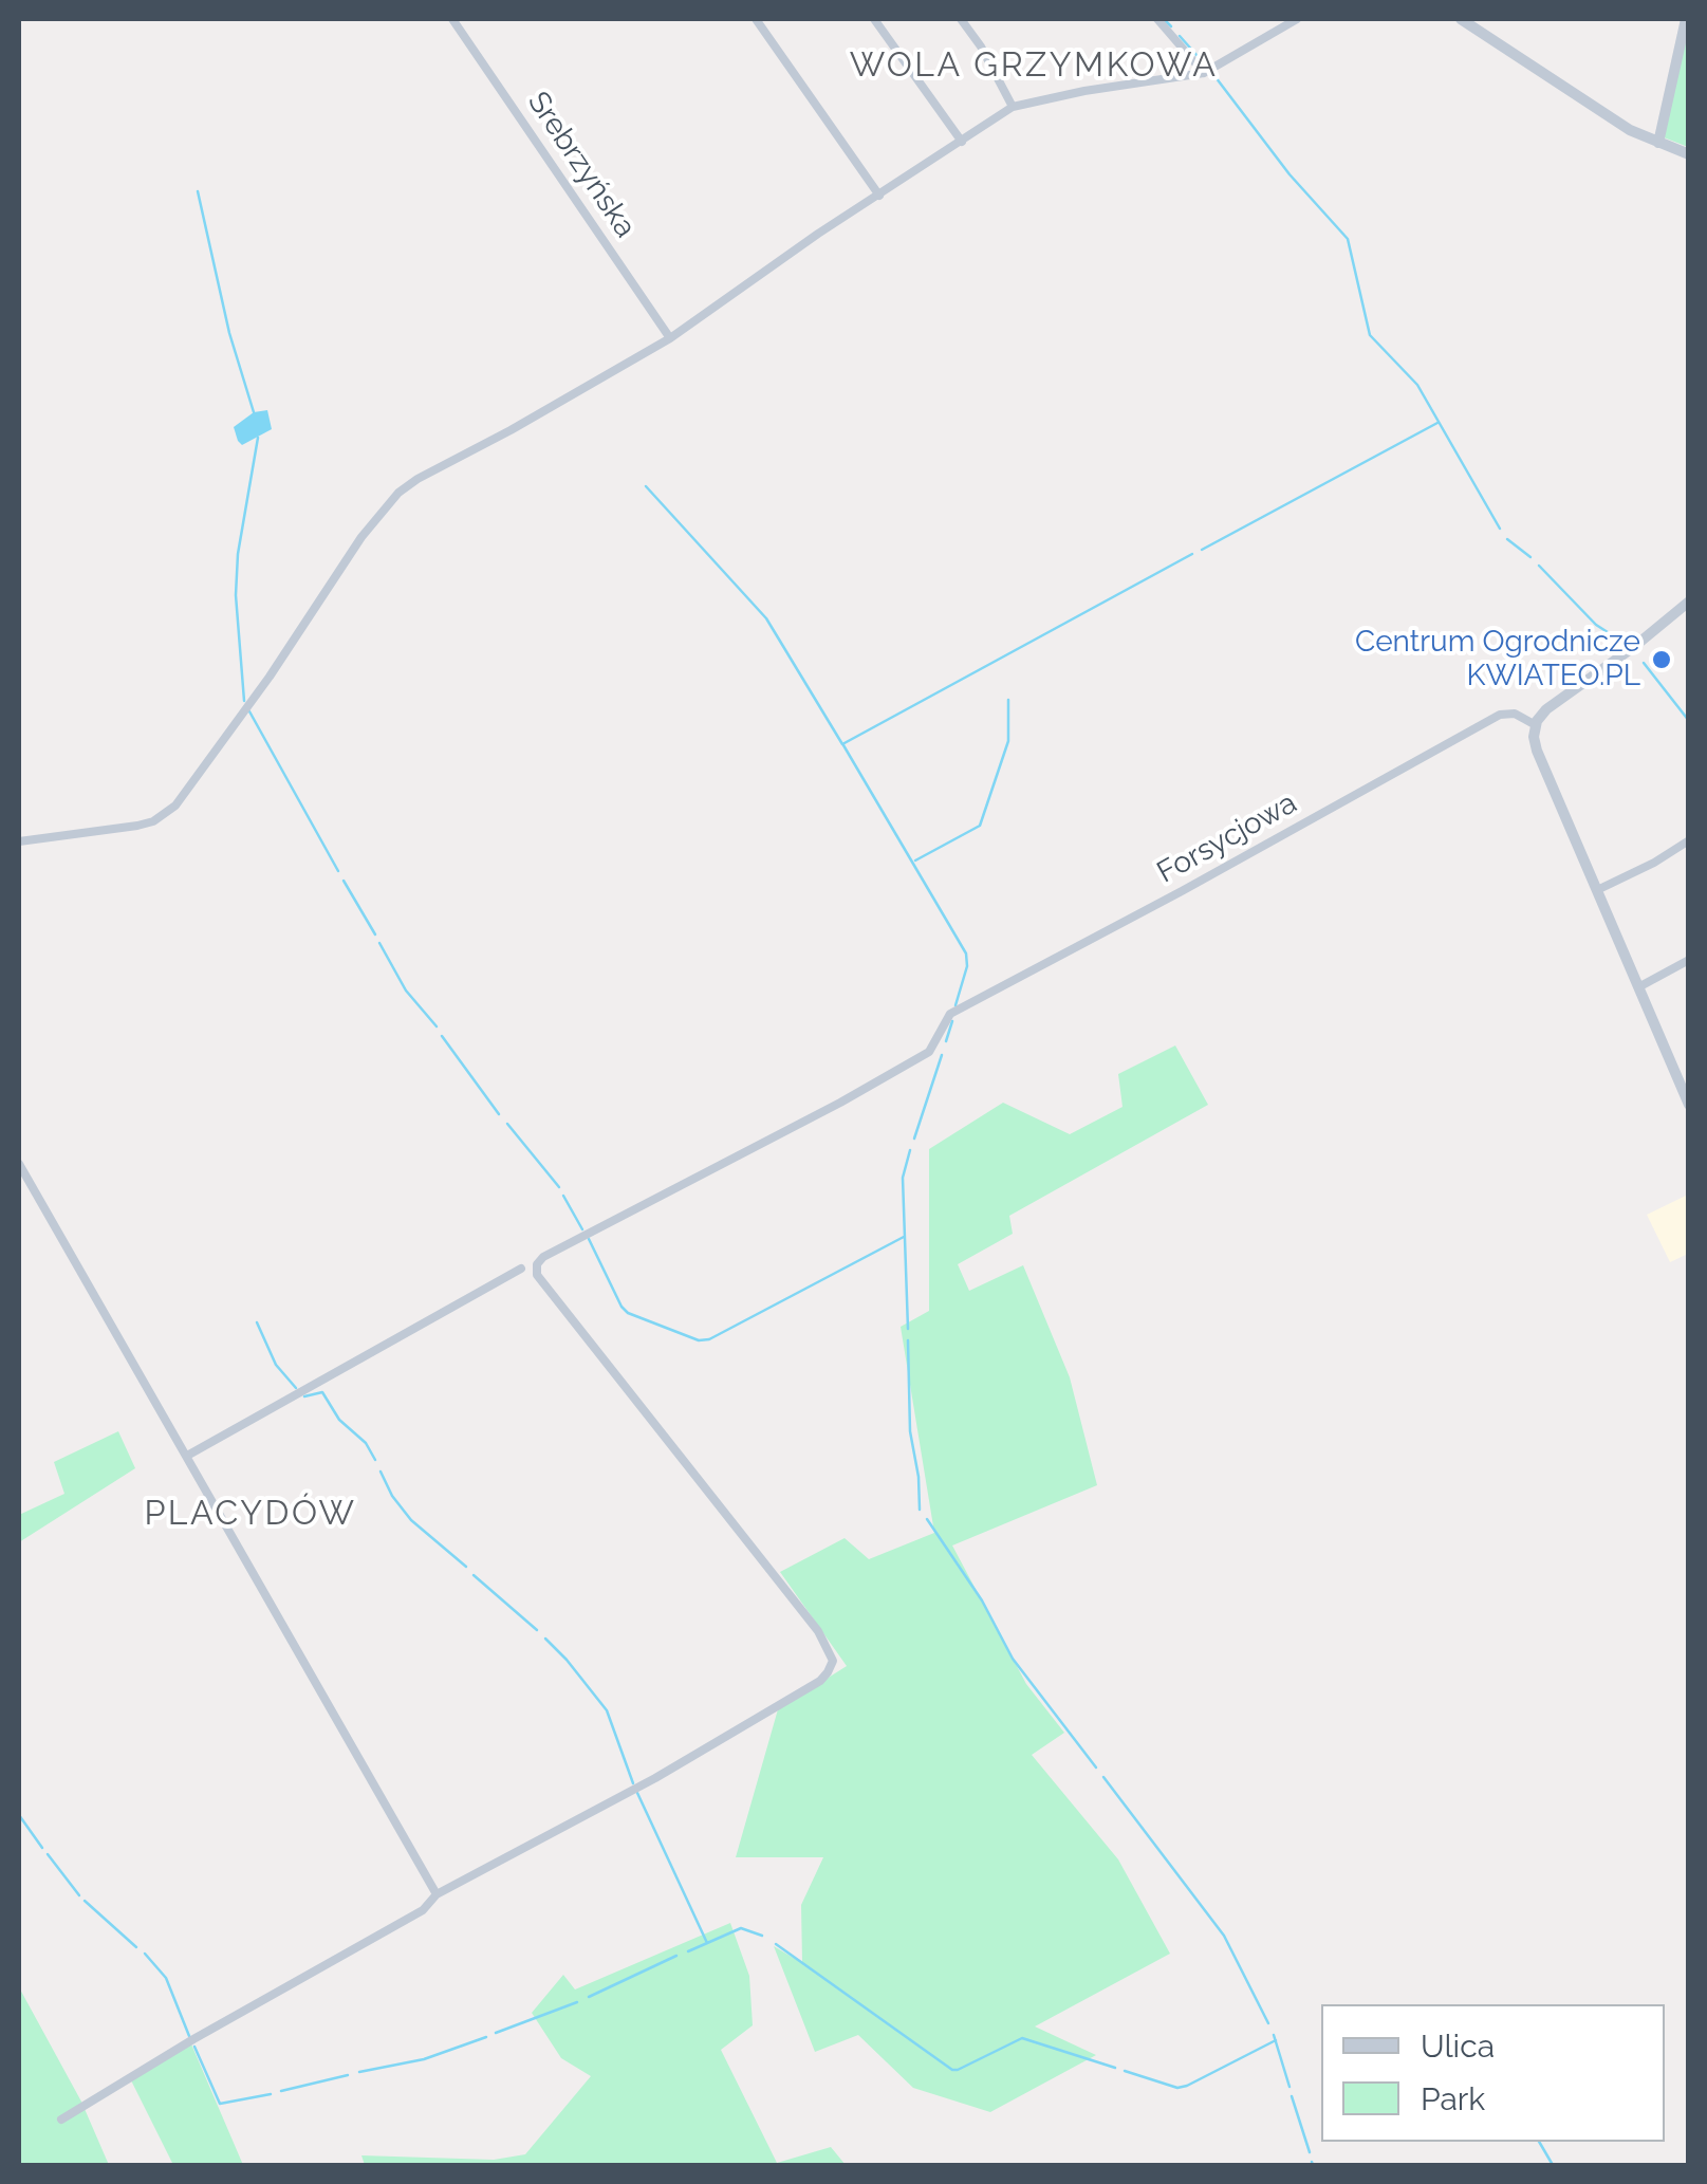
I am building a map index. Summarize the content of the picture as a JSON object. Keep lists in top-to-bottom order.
{
  "streets": {
    "street": ["Srebrzyńska", "Forsycjowa"]
  },
  "districts": ["WOLA GRZYMKOWA", "PLACYDÓW"],
  "places": ["Centrum Ogrodnicze KWIATEO.PL"],
  "legend": ["Ulica", "Park"]
}
